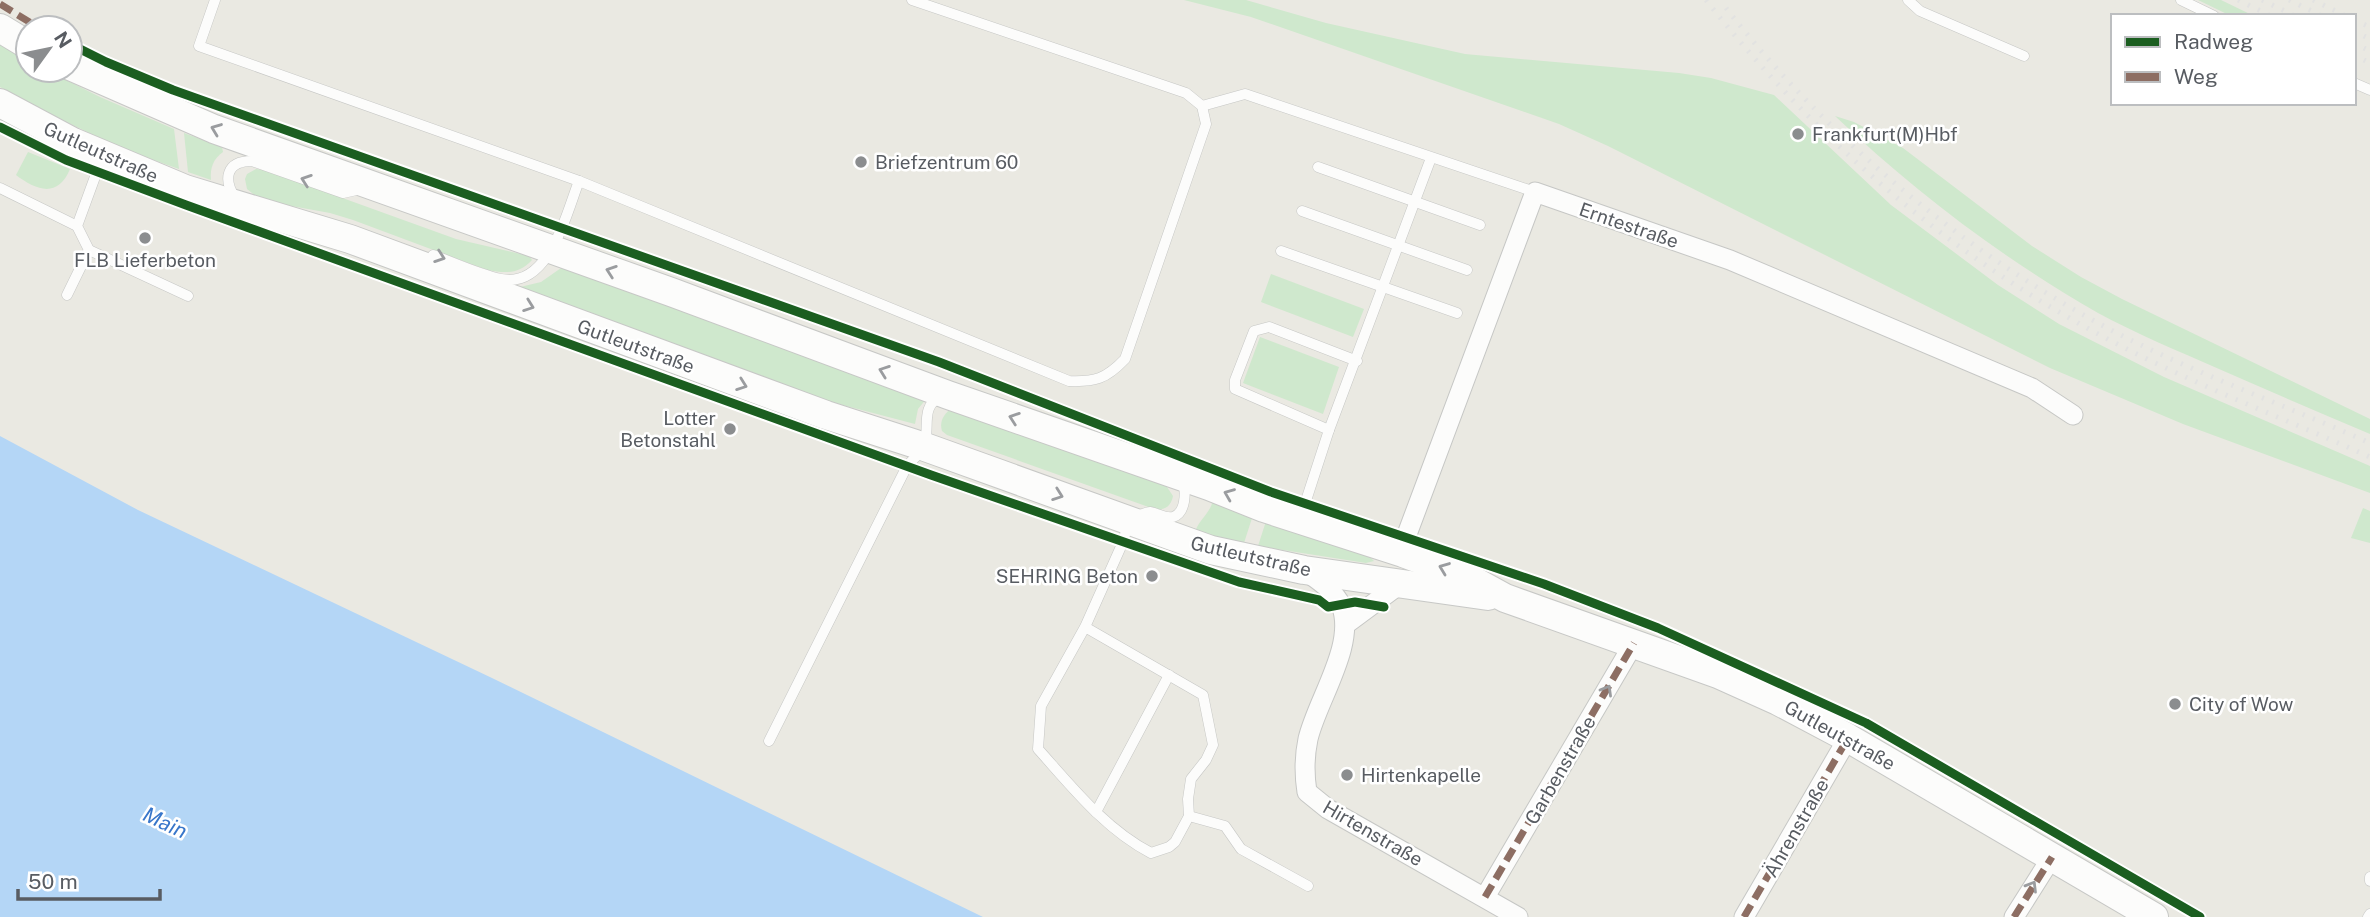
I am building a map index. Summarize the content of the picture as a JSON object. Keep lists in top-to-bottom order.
{
  "streets": {
    "main road": ["Gutleutstraße"],
    "street": [
      "Erntestraße",
      "Garbenstraße",
      "Ährenstraße",
      "Hirtenstraße"
    ]
  },
  "crossings": [
    ["Gutleutstraße", "Garbenstraße"],
    ["Gutleutstraße", "Ährenstraße"],
    ["Garbenstraße", "Hirtenstraße"]
  ],
  "one_way": ["Garbenstraße"],
  "water": ["Main"],
  "places": [
    "Frankfurt(M)Hbf",
    "Briefzentrum 60",
    "FLB Lieferbeton",
    "Lotter Betonstahl",
    "SEHRING Beton",
    "City of Wow",
    "Hirtenkapelle"
  ],
  "legend": ["Radweg", "Weg"],
  "scale_bar": "50 m",
  "north": "top right"
}
